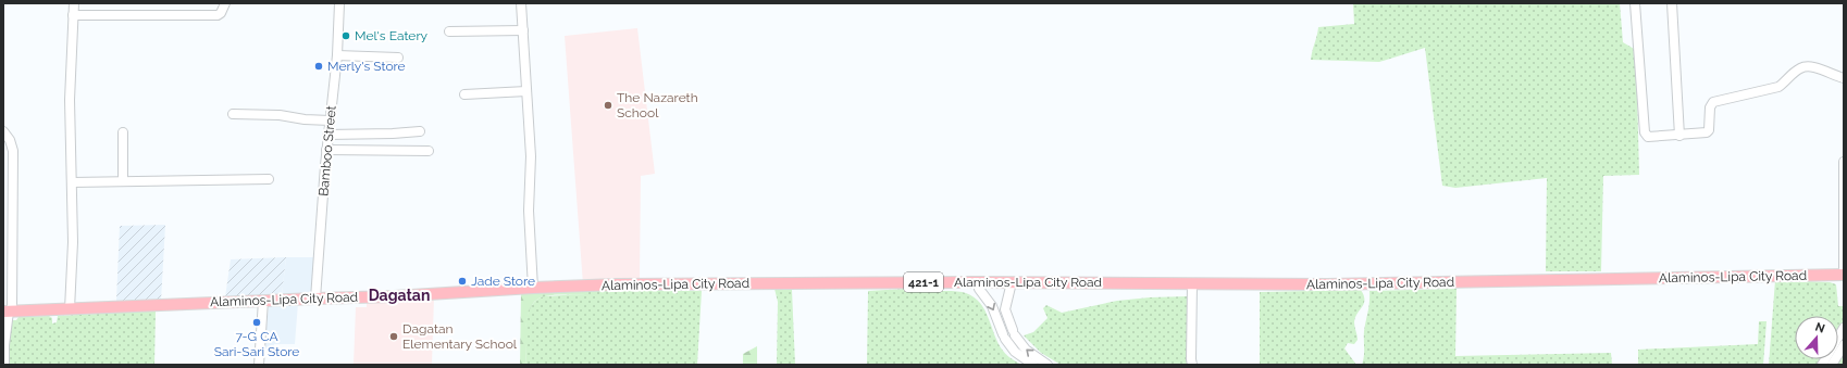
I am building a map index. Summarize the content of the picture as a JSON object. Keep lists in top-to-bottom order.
{
  "streets": {
    "main road": ["Alaminos-Lipa City Road", "421-1"],
    "street": ["Bamboo Street"]
  },
  "crossings": [
    ["Bamboo Street", "Alaminos-Lipa City Road"]
  ],
  "districts": ["Dagatan"],
  "places": [
    "Mel's Eatery",
    "Merly's Store",
    "The Nazareth School",
    "Jade Store",
    "7-G CA Sari-Sari Store",
    "Dagatan Elementary School"
  ],
  "north": "top"
}
